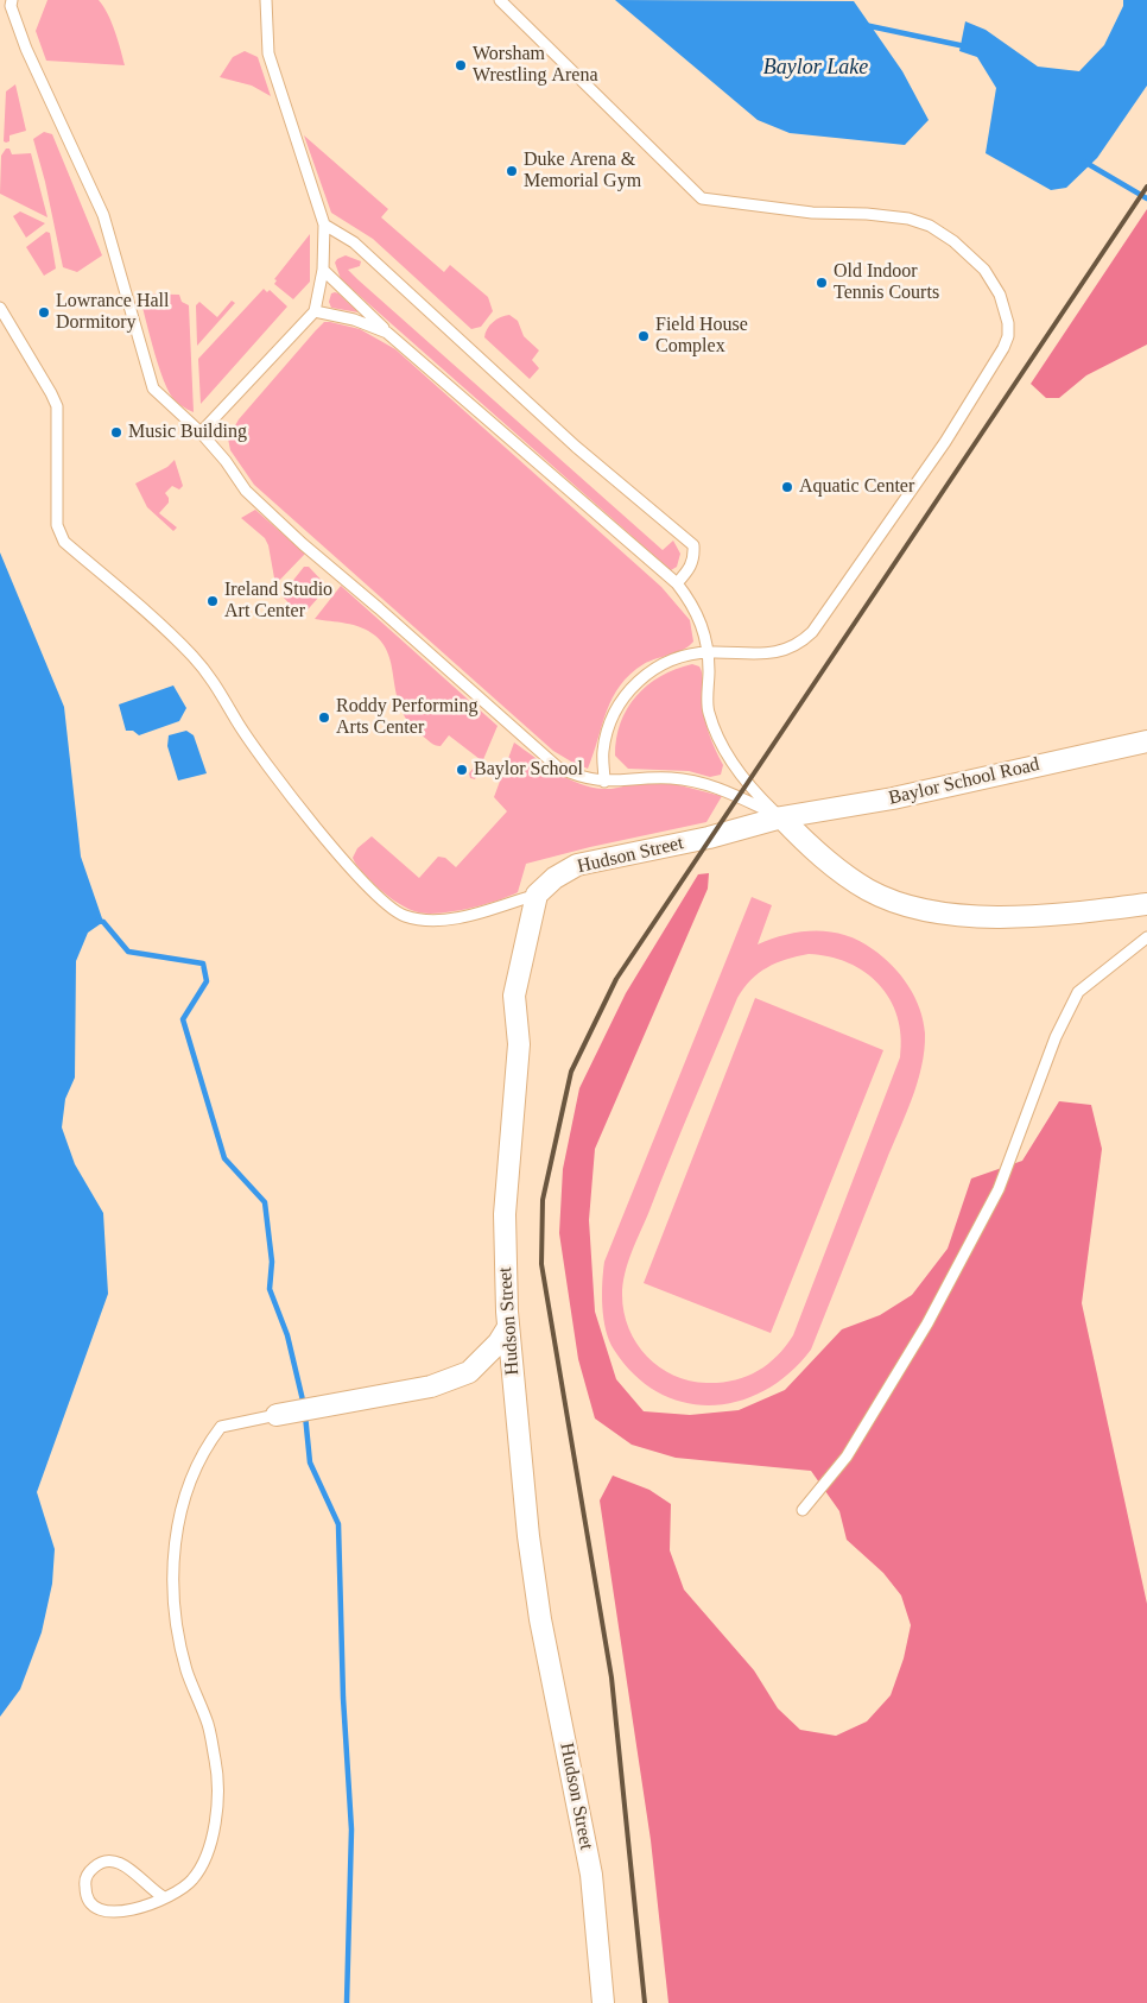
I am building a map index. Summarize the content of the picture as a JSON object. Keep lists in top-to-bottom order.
{
  "streets": {
    "street": ["Baylor School Road", "Hudson Street"]
  },
  "crossings": [
    ["Baylor School Road", "Hudson Street"]
  ],
  "water": ["Baylor Lake"],
  "places": [
    "Worsham Wrestling Arena",
    "Duke Arena & Memorial Gym",
    "Old Indoor Tennis Courts",
    "Lowrance Hall Dormitory",
    "Field House Complex",
    "Music Building",
    "Aquatic Center",
    "Ireland Studio Art Center",
    "Roddy Performing Arts Center",
    "Baylor School"
  ]
}
